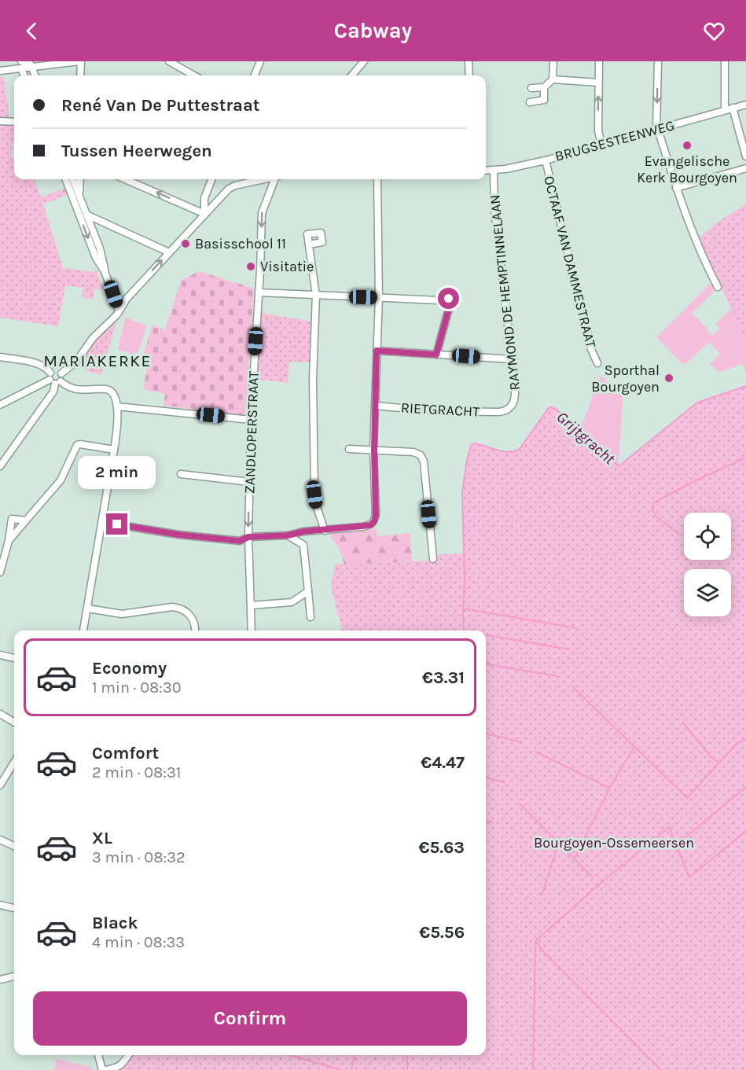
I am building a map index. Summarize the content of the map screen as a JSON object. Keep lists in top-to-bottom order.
{
  "streets": {
    "street": [
      "BRUGSESTEENWEG",
      "OCTAAF VAN DAMMESTRAAT",
      "RAYMOND DE HEMPTINNELAAN",
      "RIETGRACHT",
      "ZANDLOPERSTRAAT"
    ]
  },
  "crossings": [
    ["BRUGSESTEENWEG", "OCTAAF VAN DAMMESTRAAT"],
    ["BRUGSESTEENWEG", "RAYMOND DE HEMPTINNELAAN"],
    ["RAYMOND DE HEMPTINNELAAN", "RIETGRACHT"]
  ],
  "districts": ["MARIAKERKE"],
  "water": ["Grijtgracht"],
  "parks": ["Bourgoyen-Ossemeersen"],
  "places": [
    "Evangelische Kerk Bourgoyen",
    "Basisschool 11",
    "Visitatie",
    "Sporthal Bourgoyen"
  ],
  "page": {
    "header": "Cabway",
    "banner": ["René Van De Puttestraat", "Tussen Heerwegen"],
    "bubble": "2 min",
    "list": [
      {
        "name": "Economy",
        "note": "1 min · 08:30",
        "value": "€3.31"
      },
      {
        "name": "Comfort",
        "note": "2 min · 08:31",
        "value": "€4.47"
      },
      {
        "name": "XL",
        "note": "3 min · 08:32",
        "value": "€5.63"
      },
      {
        "name": "Black",
        "note": "4 min · 08:33",
        "value": "€5.56"
      }
    ],
    "buttons": "Confirm"
  }
}
